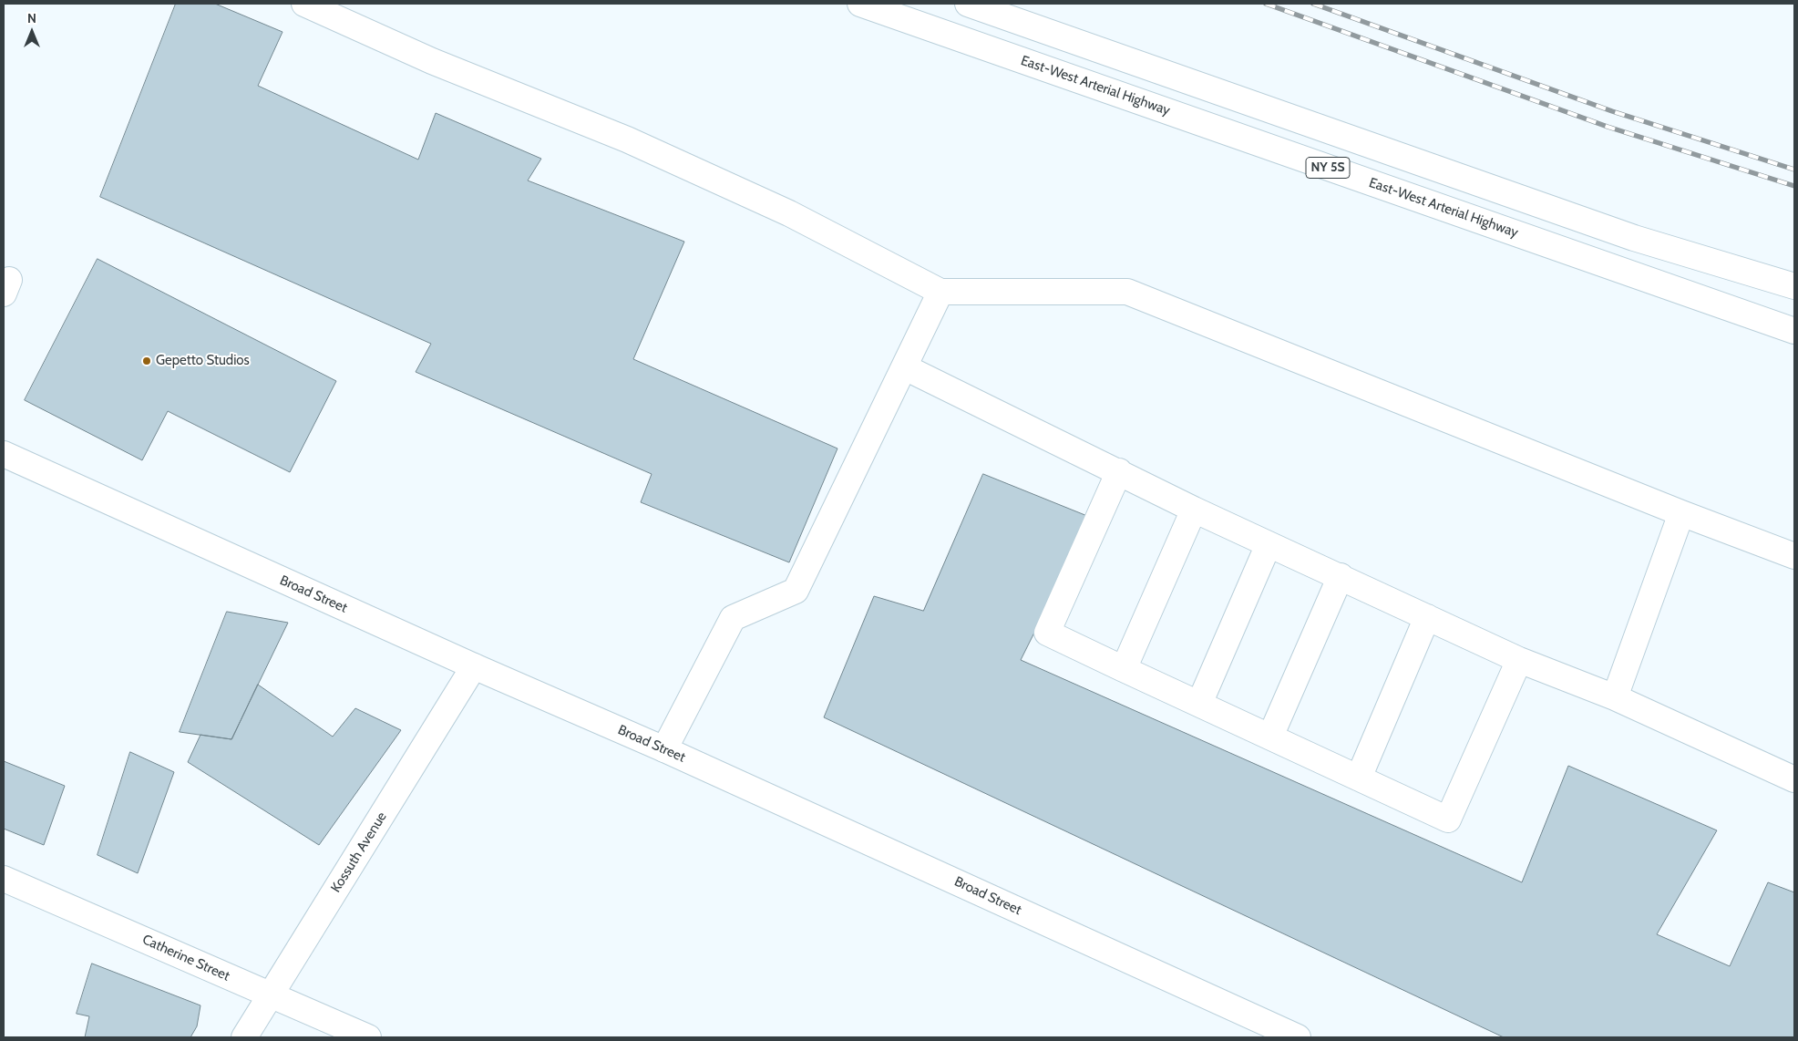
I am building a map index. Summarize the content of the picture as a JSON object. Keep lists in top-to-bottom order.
{
  "streets": {
    "main road": [
      "East-West Arterial Highway",
      "NY 5S",
      "Broad Street",
      "Kossuth Avenue",
      "Catherine Street"
    ]
  },
  "crossings": [
    ["Broad Street", "Kossuth Avenue"],
    ["Kossuth Avenue", "Catherine Street"]
  ],
  "places": ["Gepetto Studios"],
  "north": "top"
}
